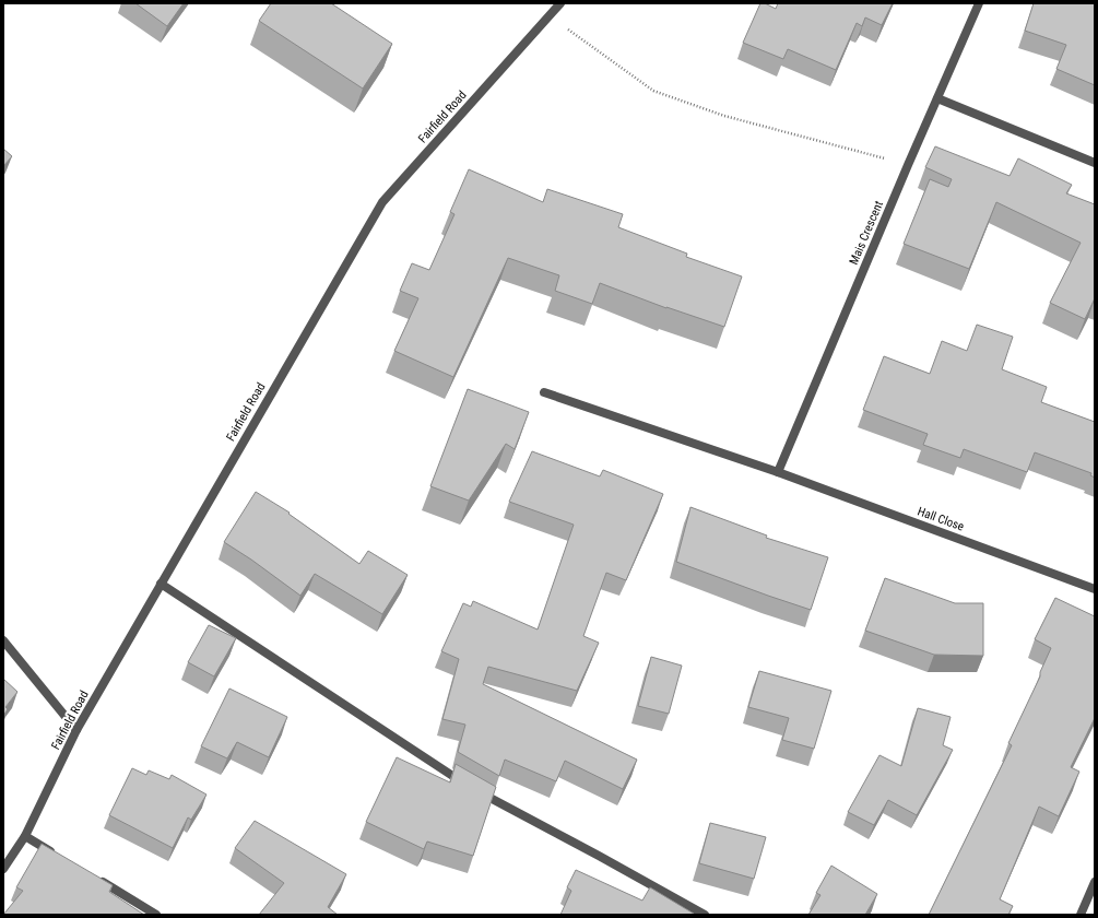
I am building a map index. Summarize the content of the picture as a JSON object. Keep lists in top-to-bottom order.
{
  "streets": {
    "street": ["Fairfield Road", "Mais Crescent", "Hall Close"]
  },
  "crossings": [
    ["Mais Crescent", "Hall Close"]
  ]
}
